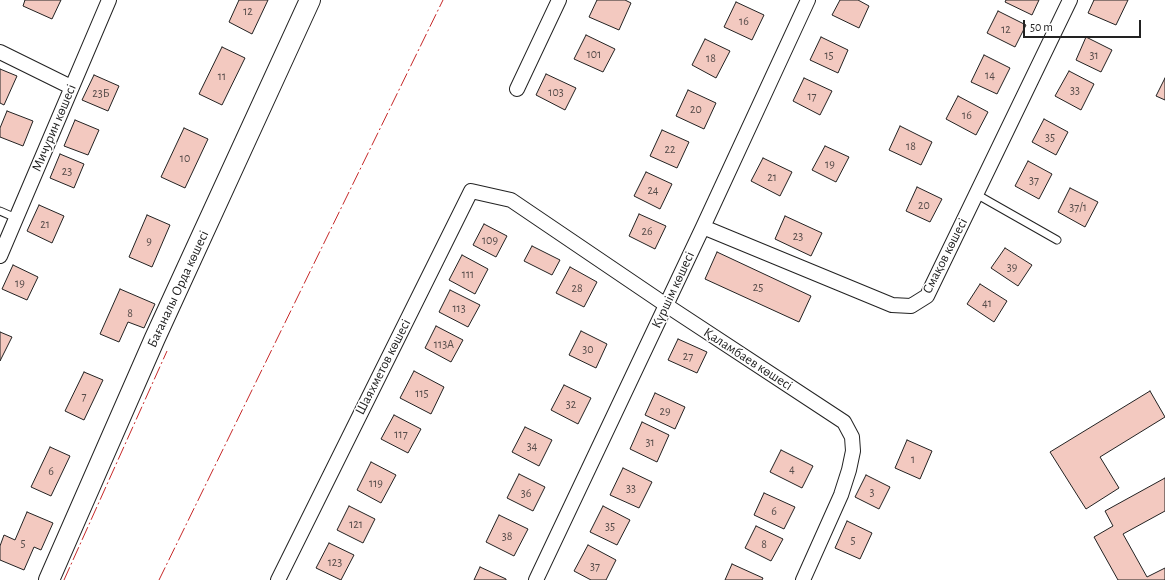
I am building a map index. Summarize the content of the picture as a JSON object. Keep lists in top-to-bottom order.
{
  "streets": {
    "street": [
      "Мичурин көшесі",
      "Смақов көшесі",
      "Бағаналы Орда көшесі",
      "Күршім көшесі",
      "Қаламбаев көшесі",
      "Шаяхметов көшесі"
    ]
  },
  "crossings": [
    ["Смақов көшесі", "Күршім көшесі"],
    ["Күршім көшесі", "Қаламбаев көшесі"],
    ["Қаламбаев көшесі", "Шаяхметов көшесі"]
  ],
  "house_numbers": [
    "12",
    "16",
    "12",
    "101",
    "15",
    "31",
    "18",
    "14",
    "11",
    "33",
    "103",
    "23Б",
    "17",
    "20",
    "16",
    "35",
    "18",
    "22",
    "10",
    "19",
    "23",
    "21",
    "37",
    "24",
    "20",
    "37/1",
    "21",
    "26",
    "23",
    "109",
    "9",
    "39",
    "111",
    "19",
    "25",
    "28",
    "41",
    "113",
    "8",
    "113А",
    "30",
    "27",
    "115",
    "7",
    "32",
    "29",
    "117",
    "31",
    "34",
    "1",
    "4",
    "6",
    "119",
    "33",
    "3",
    "36",
    "6",
    "121",
    "35",
    "38",
    "5",
    "5",
    "8",
    "123",
    "37"
  ],
  "scale_bar": "50 m"
}
